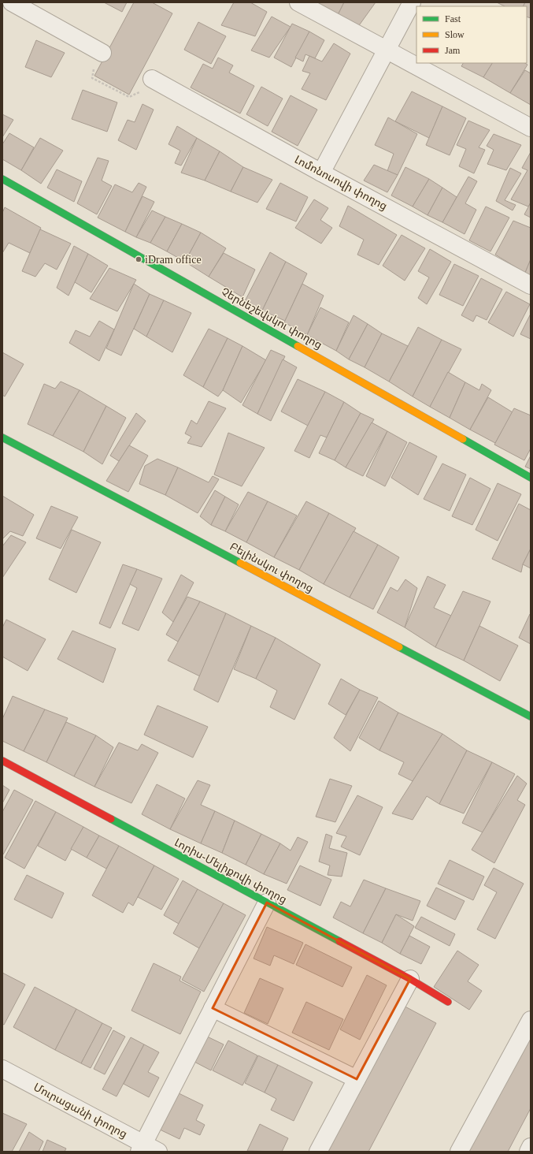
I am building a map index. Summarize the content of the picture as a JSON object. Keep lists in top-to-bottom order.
{
  "streets": {
    "street": [
      "Լոմոնոսովի փողոց",
      "Չերնեշեվսկու փողոց",
      "Բելինսկու փողոց",
      "Լորիս-Մելիքովի փողոց",
      "Մուրացանի փողոց"
    ]
  },
  "places": ["iDram office"],
  "legend": ["Fast", "Slow", "Jam"]
}
